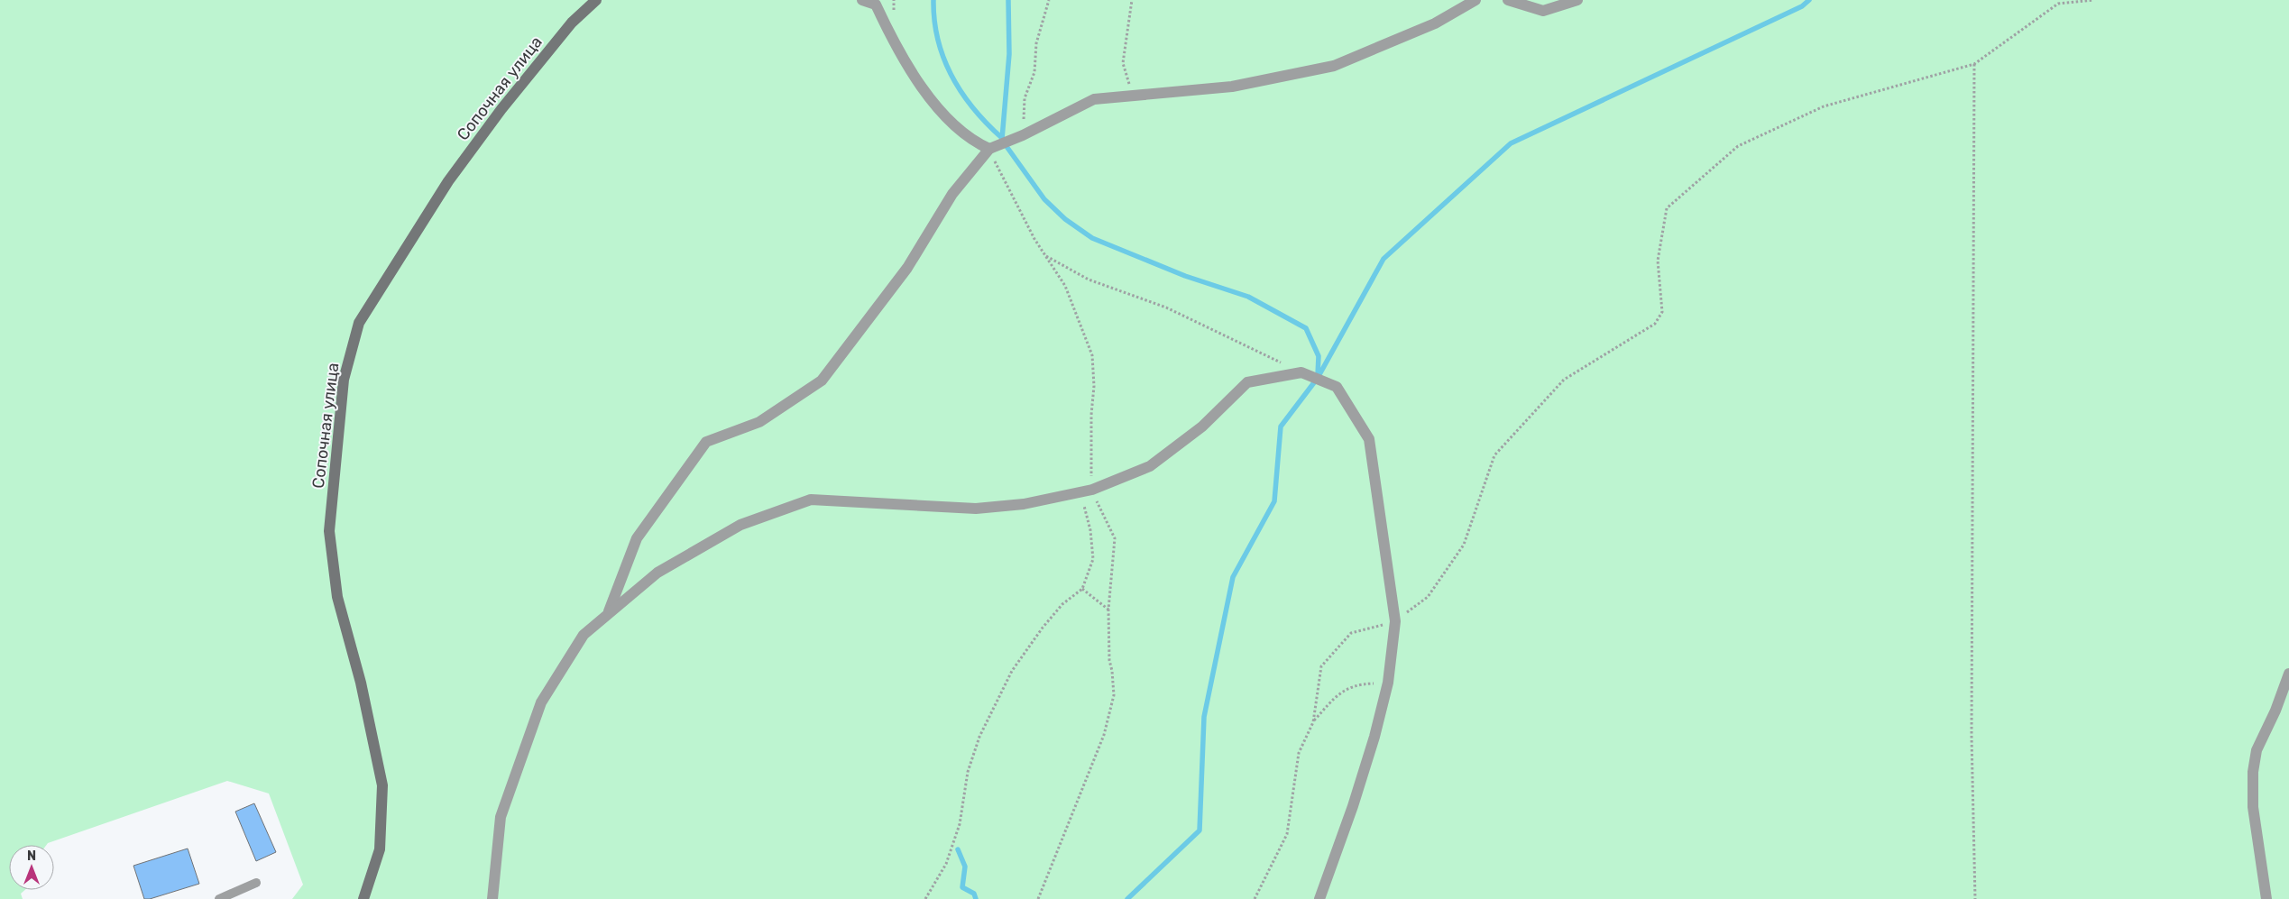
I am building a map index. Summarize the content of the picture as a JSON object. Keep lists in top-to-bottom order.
{
  "streets": {
    "main road": ["Сопочная улица"]
  },
  "north": "top"
}
